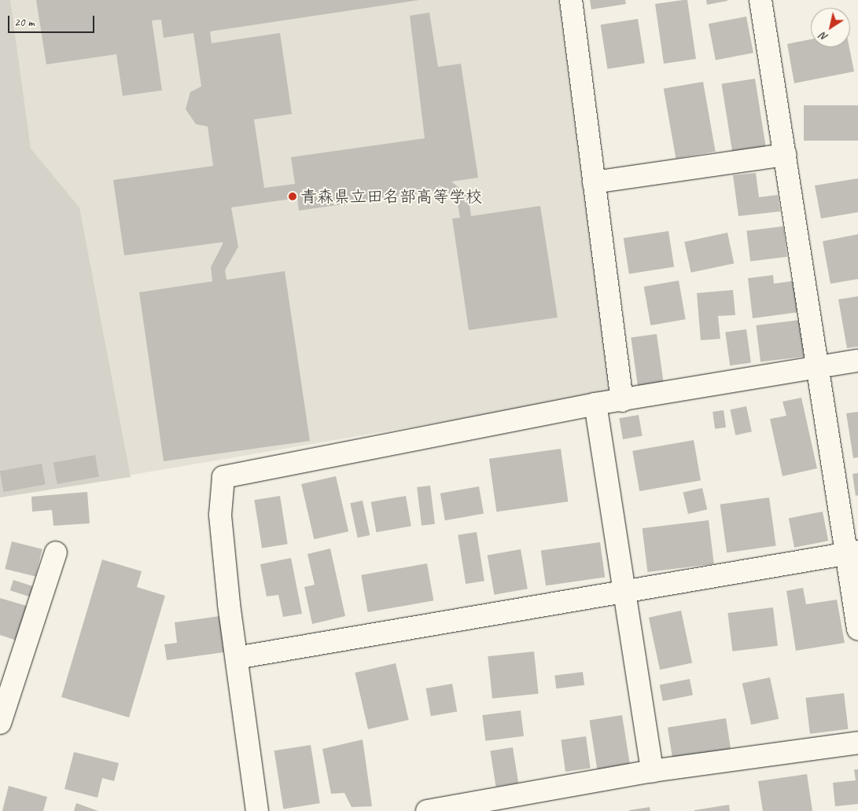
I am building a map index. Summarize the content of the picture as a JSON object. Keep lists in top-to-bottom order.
{
  "places": ["青森県立田名部高等学校"],
  "scale_bar": "20 m",
  "north": "bottom left"
}
